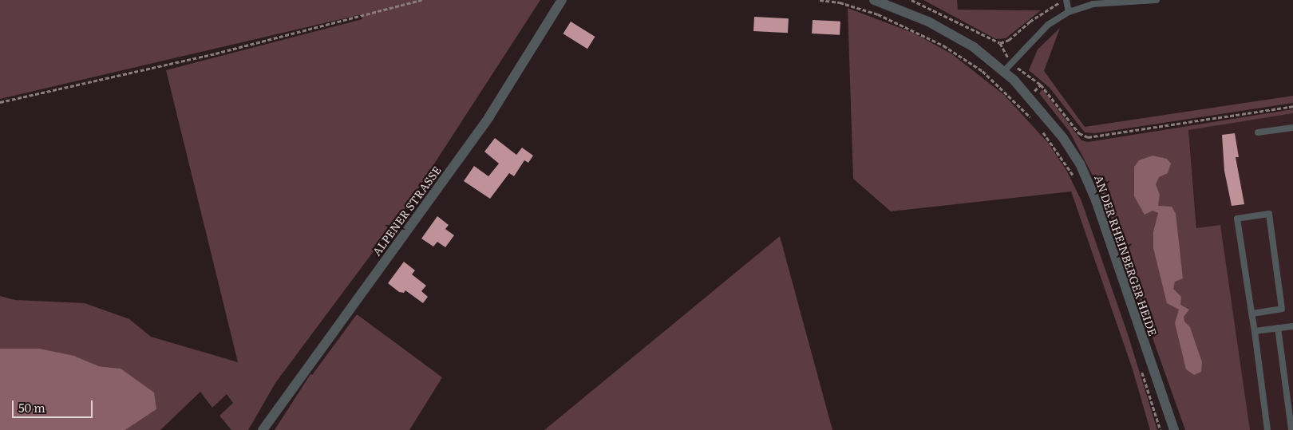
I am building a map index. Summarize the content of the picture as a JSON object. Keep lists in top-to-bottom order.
{
  "streets": {
    "street": ["ALPENER STRASSE", "AN DER RHEINBERGER HEIDE"]
  },
  "scale_bar": "50 m"
}
